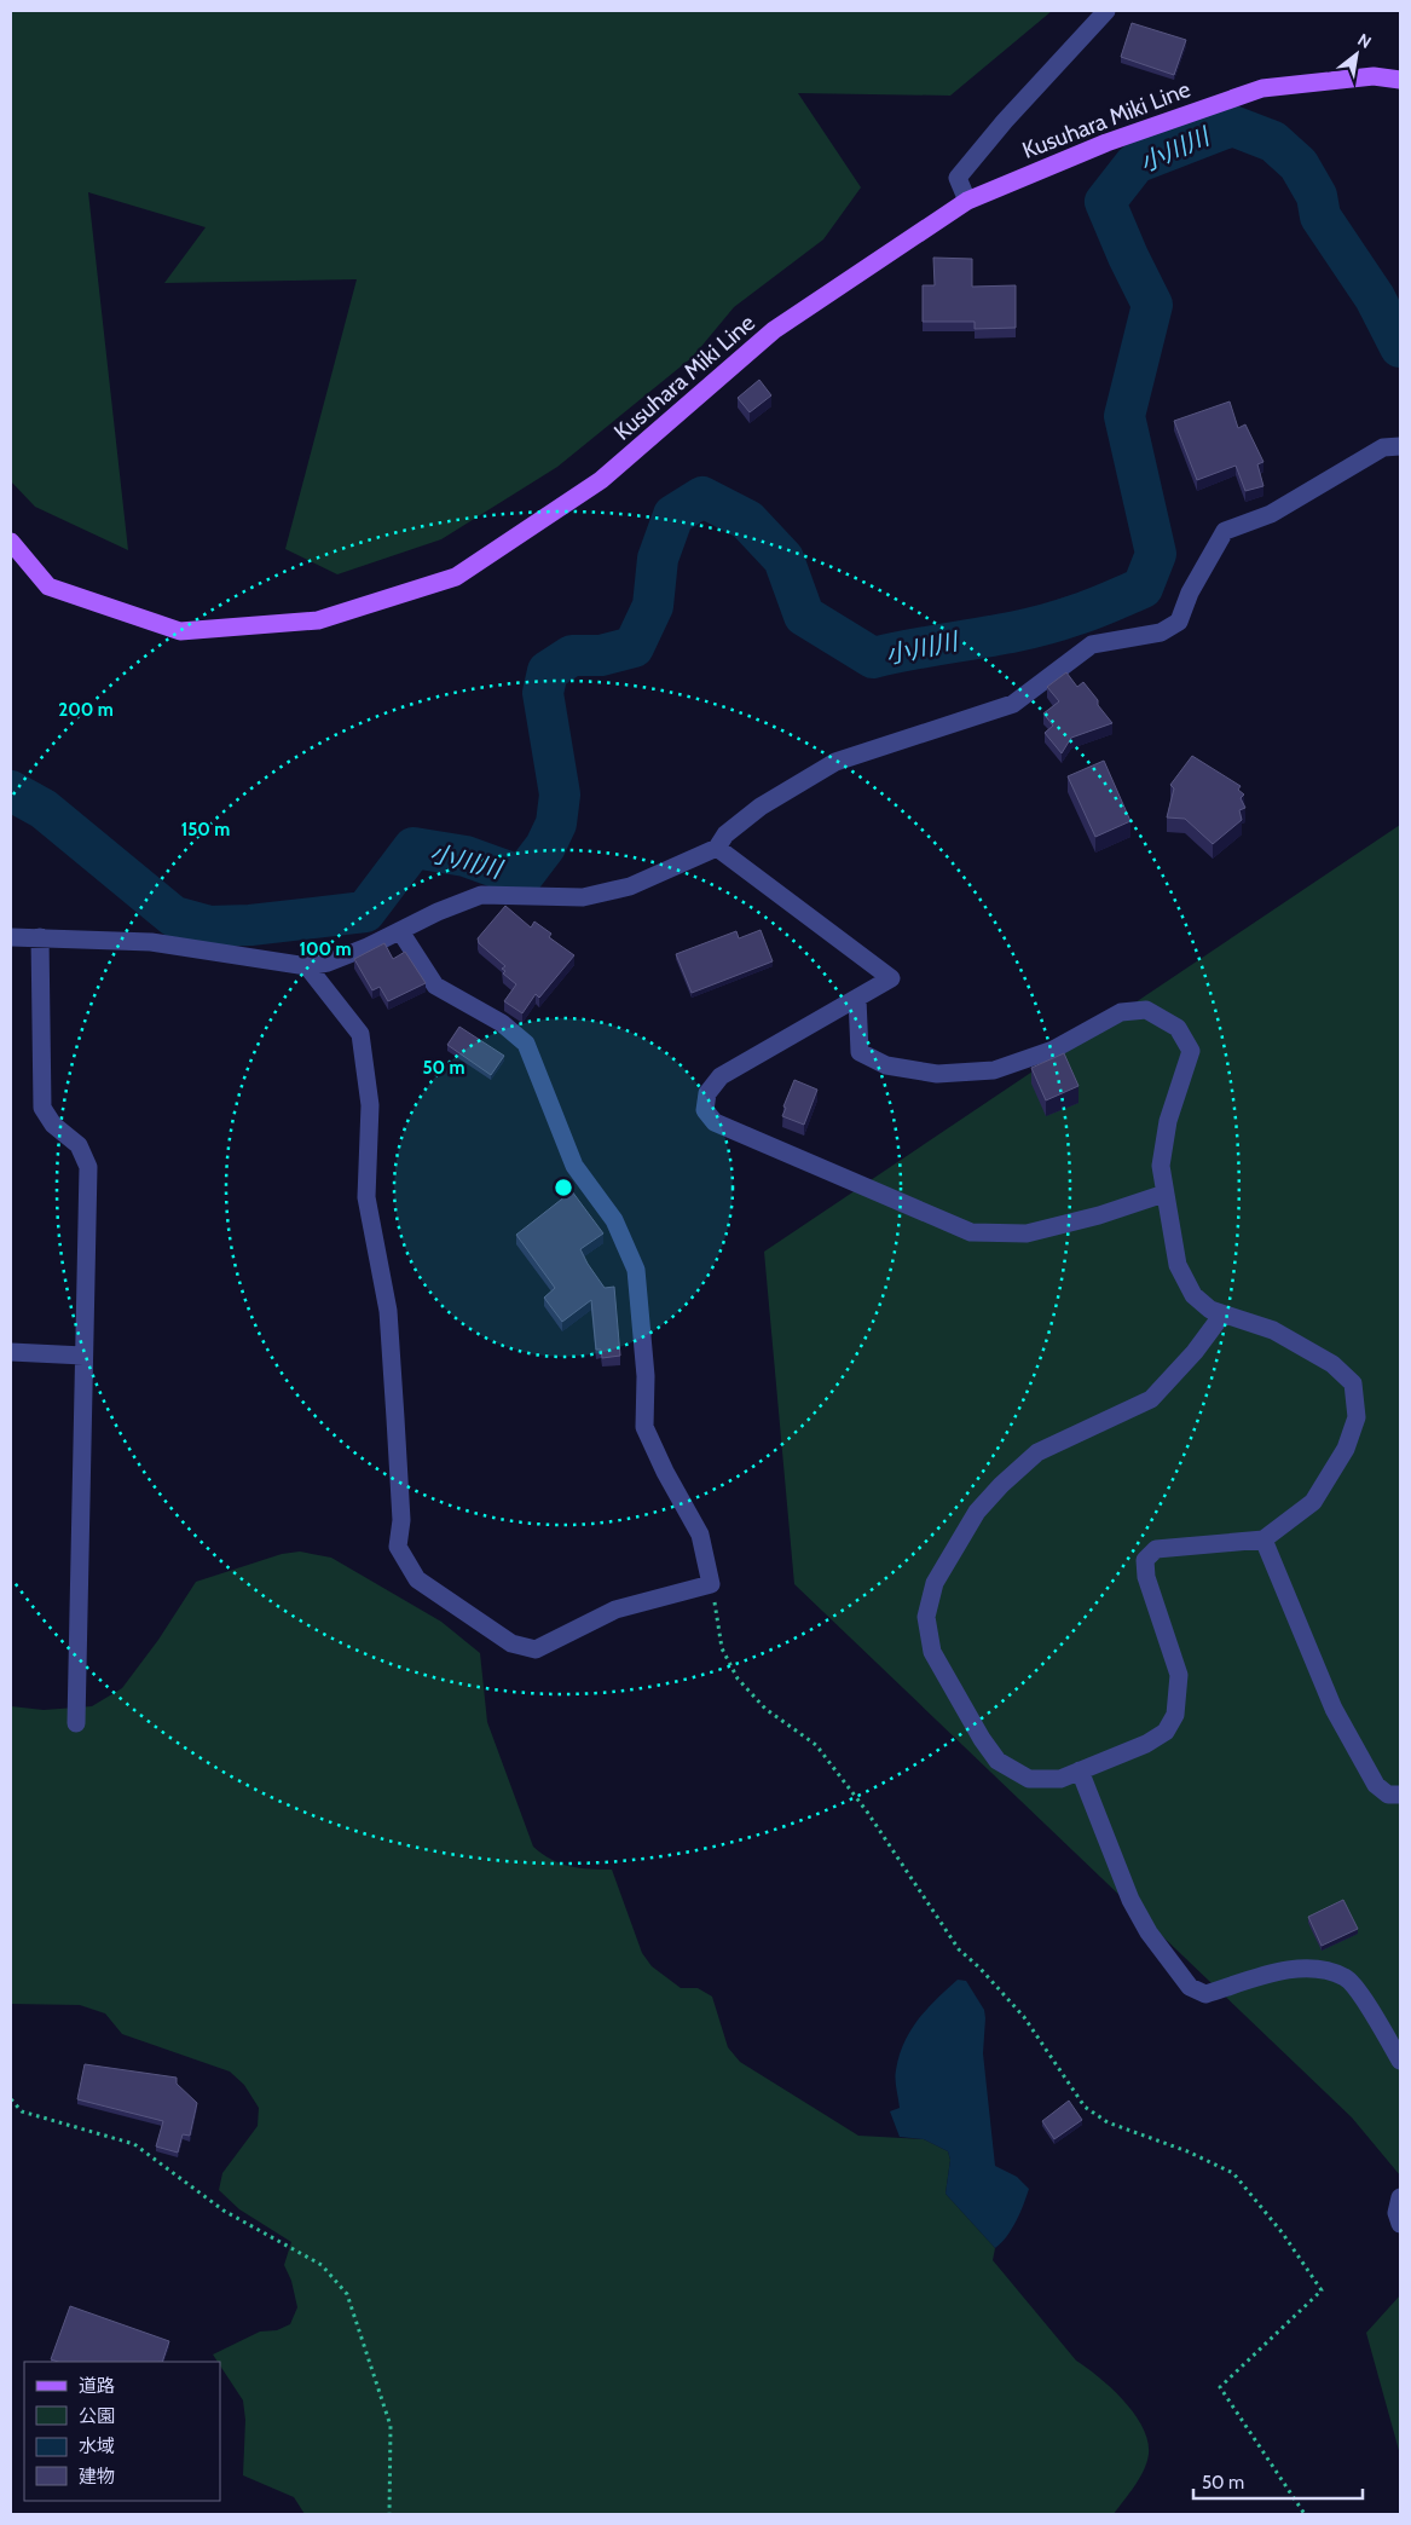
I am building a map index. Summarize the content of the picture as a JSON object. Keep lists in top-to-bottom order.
{
  "streets": {
    "main road": ["Kusuhara Miki Line"]
  },
  "water": ["小川川"],
  "legend": [
    "道路",
    "公園",
    "水域",
    "建物"
  ],
  "scale_bar": "50 m",
  "north": "top right",
  "rings": [
    "200 m",
    "150 m",
    "100 m",
    "50 m"
  ]
}
